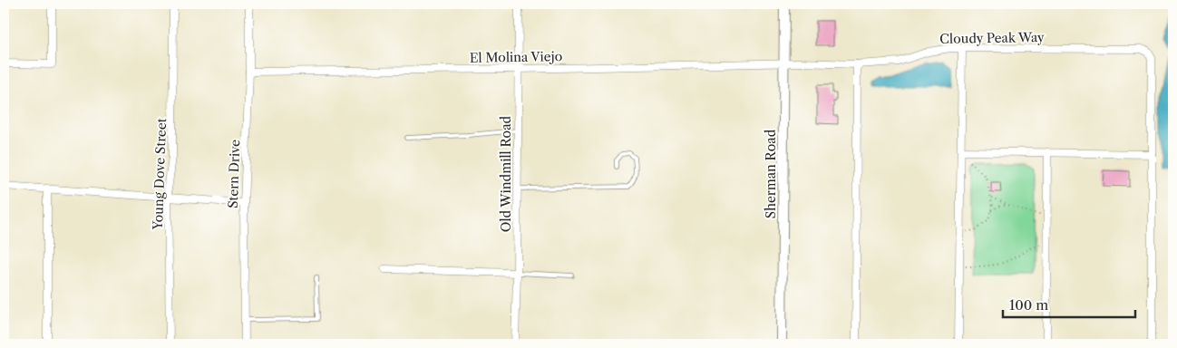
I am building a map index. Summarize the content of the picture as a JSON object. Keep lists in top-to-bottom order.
{
  "streets": {
    "street": [
      "Cloudy Peak Way",
      "El Molina Viejo",
      "Young Dove Street",
      "Stern Drive",
      "Old Windmill Road",
      "Sherman Road"
    ]
  },
  "crossings": [
    ["Cloudy Peak Way", "El Molina Viejo"],
    ["Cloudy Peak Way", "Sherman Road"],
    ["El Molina Viejo", "Stern Drive"],
    ["El Molina Viejo", "Old Windmill Road"],
    ["El Molina Viejo", "Sherman Road"]
  ],
  "scale_bar": "100 m"
}
